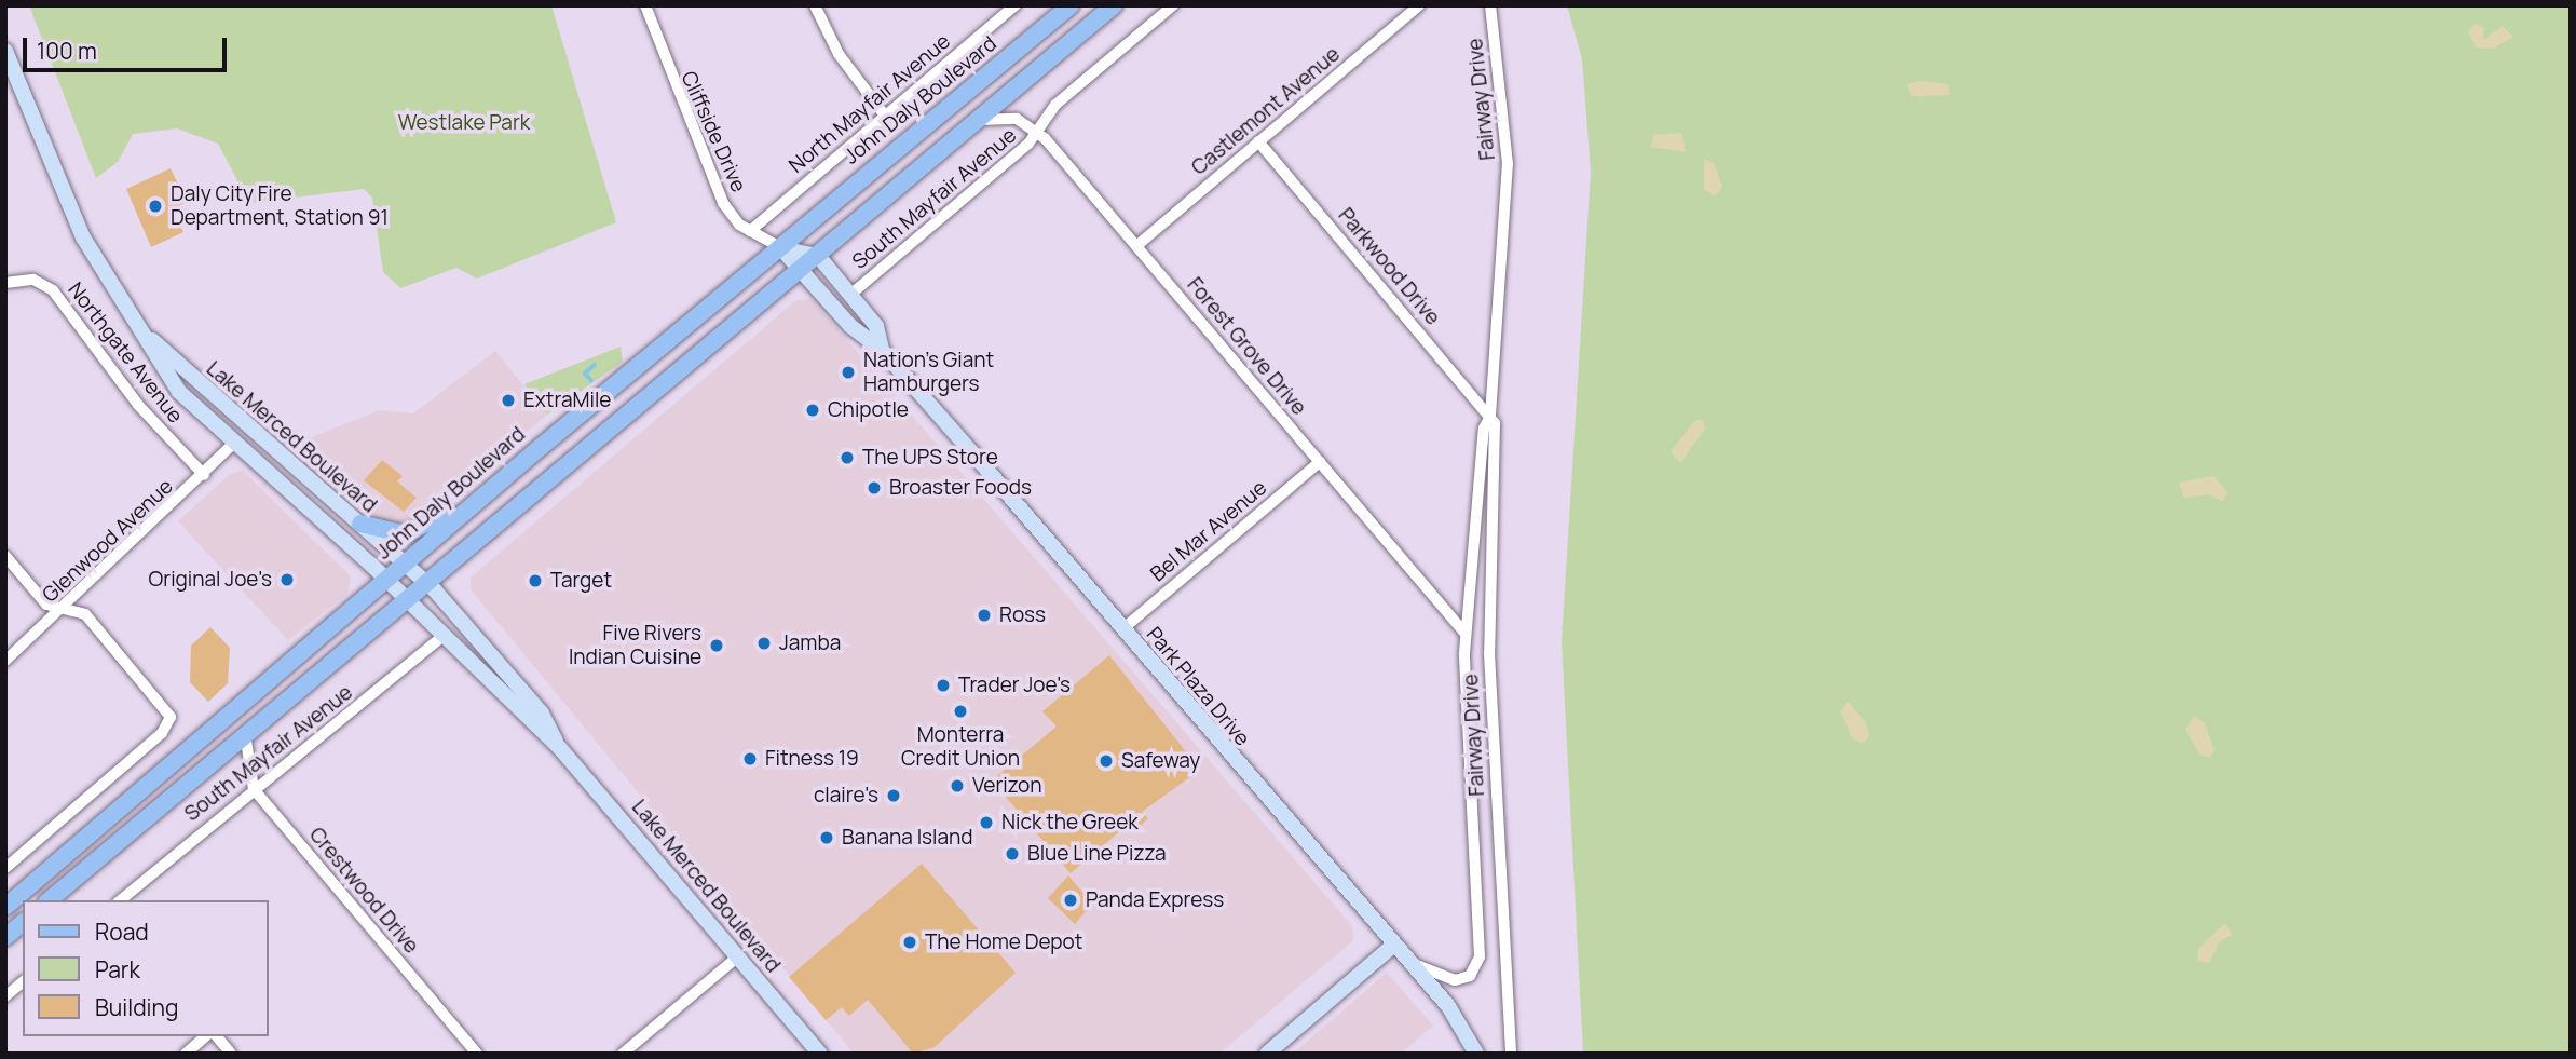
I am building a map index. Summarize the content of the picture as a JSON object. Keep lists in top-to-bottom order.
{
  "streets": {
    "main road": ["John Daly Boulevard"],
    "street": [
      "Fairway Drive",
      "North Mayfair Avenue",
      "Castlemont Avenue",
      "Cliffside Drive",
      "South Mayfair Avenue",
      "Parkwood Drive",
      "Forest Grove Drive",
      "Northgate Avenue",
      "Lake Merced Boulevard",
      "Bel Mar Avenue",
      "Glenwood Avenue",
      "Park Plaza Drive",
      "Crestwood Drive"
    ]
  },
  "crossings": [
    ["Fairway Drive", "Parkwood Drive"],
    ["Fairway Drive", "Forest Grove Drive"],
    ["Fairway Drive", "Park Plaza Drive"],
    ["John Daly Boulevard", "Cliffside Drive"],
    ["John Daly Boulevard", "Lake Merced Boulevard"],
    ["John Daly Boulevard", "Park Plaza Drive"],
    ["North Mayfair Avenue", "Cliffside Drive"],
    ["Castlemont Avenue", "Parkwood Drive"],
    ["Castlemont Avenue", "Forest Grove Drive"],
    ["Cliffside Drive", "Park Plaza Drive"],
    ["South Mayfair Avenue", "Forest Grove Drive"],
    ["South Mayfair Avenue", "Lake Merced Boulevard"],
    ["South Mayfair Avenue", "Park Plaza Drive"],
    ["South Mayfair Avenue", "Crestwood Drive"],
    ["Forest Grove Drive", "Bel Mar Avenue"],
    ["Northgate Avenue", "Glenwood Avenue"],
    ["Lake Merced Boulevard", "Glenwood Avenue"],
    ["Bel Mar Avenue", "Park Plaza Drive"]
  ],
  "parks": ["Westlake Park"],
  "places": [
    "Daly City Fire Department, Station 91",
    "Nation's Giant Hamburgers",
    "ExtraMile",
    "Chipotle",
    "The UPS Store",
    "Broaster Foods",
    "Original Joe's",
    "Target",
    "Ross",
    "Jamba",
    "Five Rivers Indian Cuisine",
    "Trader Joe's",
    "Monterra Credit Union",
    "Fitness 19",
    "Safeway",
    "Verizon",
    "claire's",
    "Nick the Greek",
    "Banana Island",
    "Blue Line Pizza",
    "Panda Express",
    "The Home Depot"
  ],
  "legend": ["Road", "Park", "Building"],
  "scale_bar": "100 m"
}
